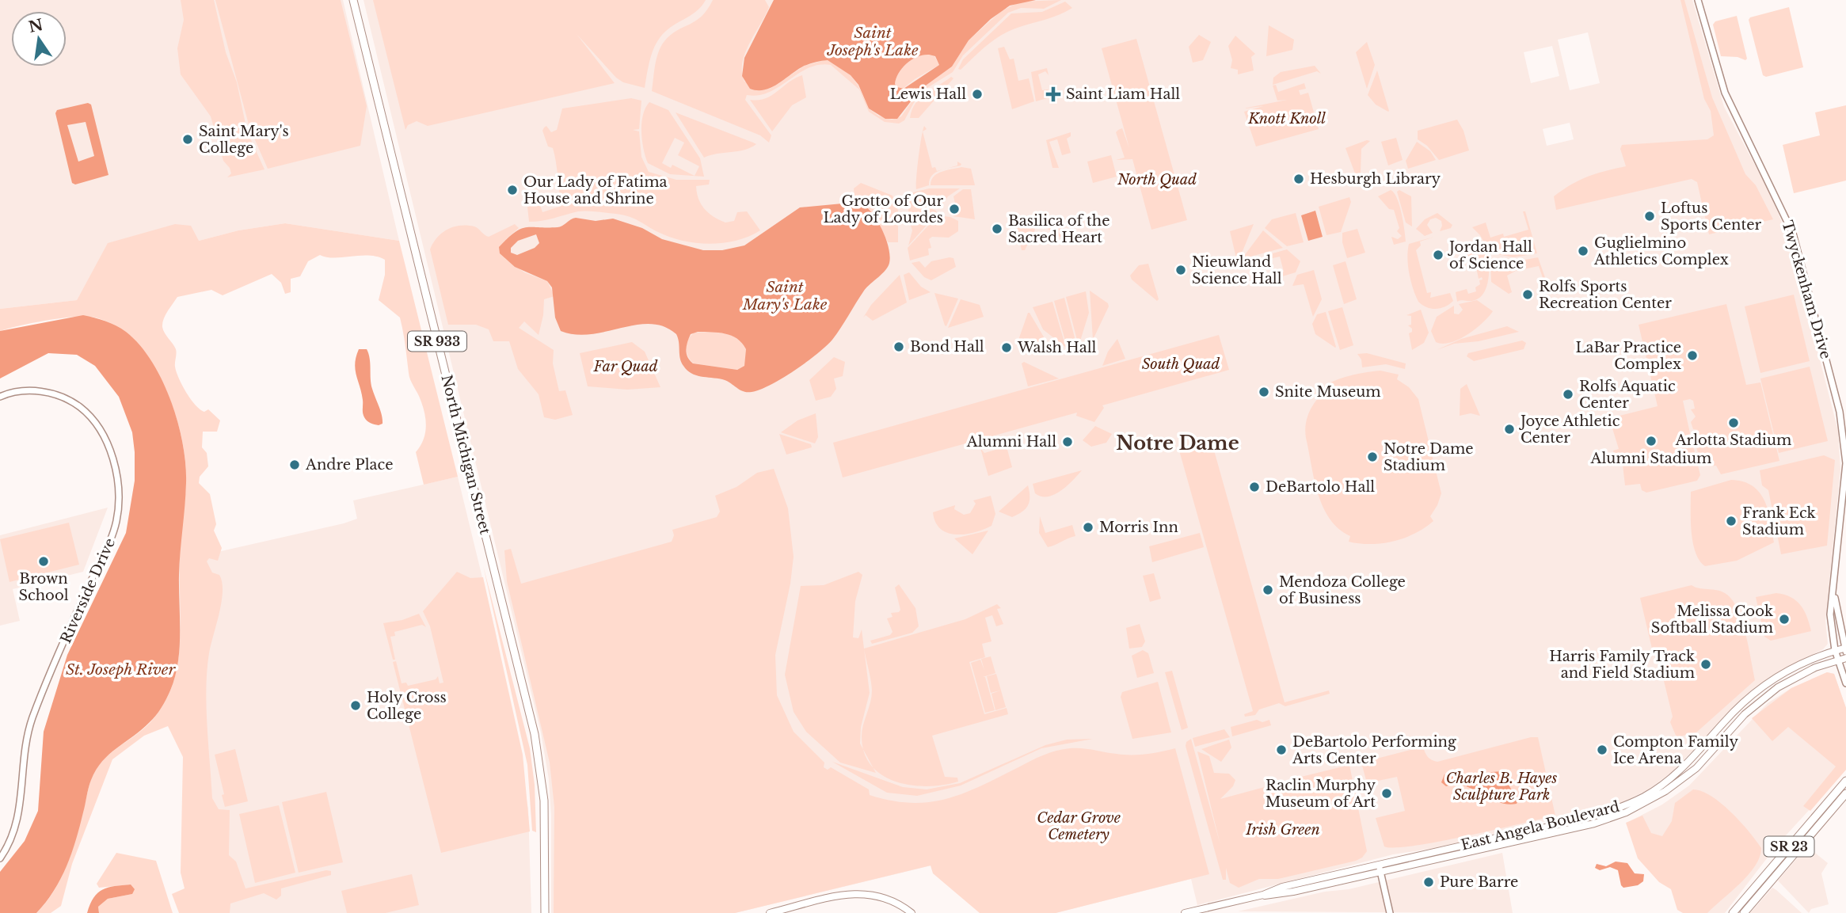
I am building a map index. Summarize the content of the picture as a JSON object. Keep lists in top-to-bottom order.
{
  "streets": {
    "main road": [
      "SR 933",
      "North Michigan Street",
      "East Angela Boulevard",
      "SR 23"
    ],
    "street": ["Twyckenham Drive", "Riverside Drive"]
  },
  "crossings": [
    ["Twyckenham Drive", "East Angela Boulevard"]
  ],
  "districts": ["Notre Dame"],
  "water": ["Saint Joseph's Lake", "Saint Mary's Lake", "St. Joseph River"],
  "parks": [
    "Knott Knoll",
    "North Quad",
    "South Quad",
    "Far Quad",
    "Charles B. Hayes Sculpture Park",
    "Cedar Grove Cemetery",
    "Irish Green"
  ],
  "places": {
    "other": [
      "Lewis Hall",
      "Saint Mary's College",
      "Hesburgh Library",
      "Our Lady of Fatima House and Shrine",
      "Grotto of Our Lady of Lourdes",
      "Loftus Sports Center",
      "Basilica of the Sacred Heart",
      "Guglielmino Athletics Complex",
      "Jordan Hall of Science",
      "Nieuwland Science Hall",
      "Rolfs Sports Recreation Center",
      "Bond Hall",
      "Walsh Hall",
      "LaBar Practice Complex",
      "Snite Museum",
      "Rolfs Aquatic Center",
      "Arlotta Stadium",
      "Joyce Athletic Center",
      "Alumni Stadium",
      "Alumni Hall",
      "Notre Dame Stadium",
      "Andre Place",
      "DeBartolo Hall",
      "Frank Eck Stadium",
      "Morris Inn",
      "Brown School",
      "Mendoza College of Business",
      "Melissa Cook Softball Stadium",
      "Harris Family Track and Field Stadium",
      "Holy Cross College",
      "DeBartolo Performing Arts Center",
      "Compton Family Ice Arena",
      "Raclin Murphy Museum of Art",
      "Pure Barre"
    ],
    "health": ["Saint Liam Hall"]
  },
  "north": "top"
}
